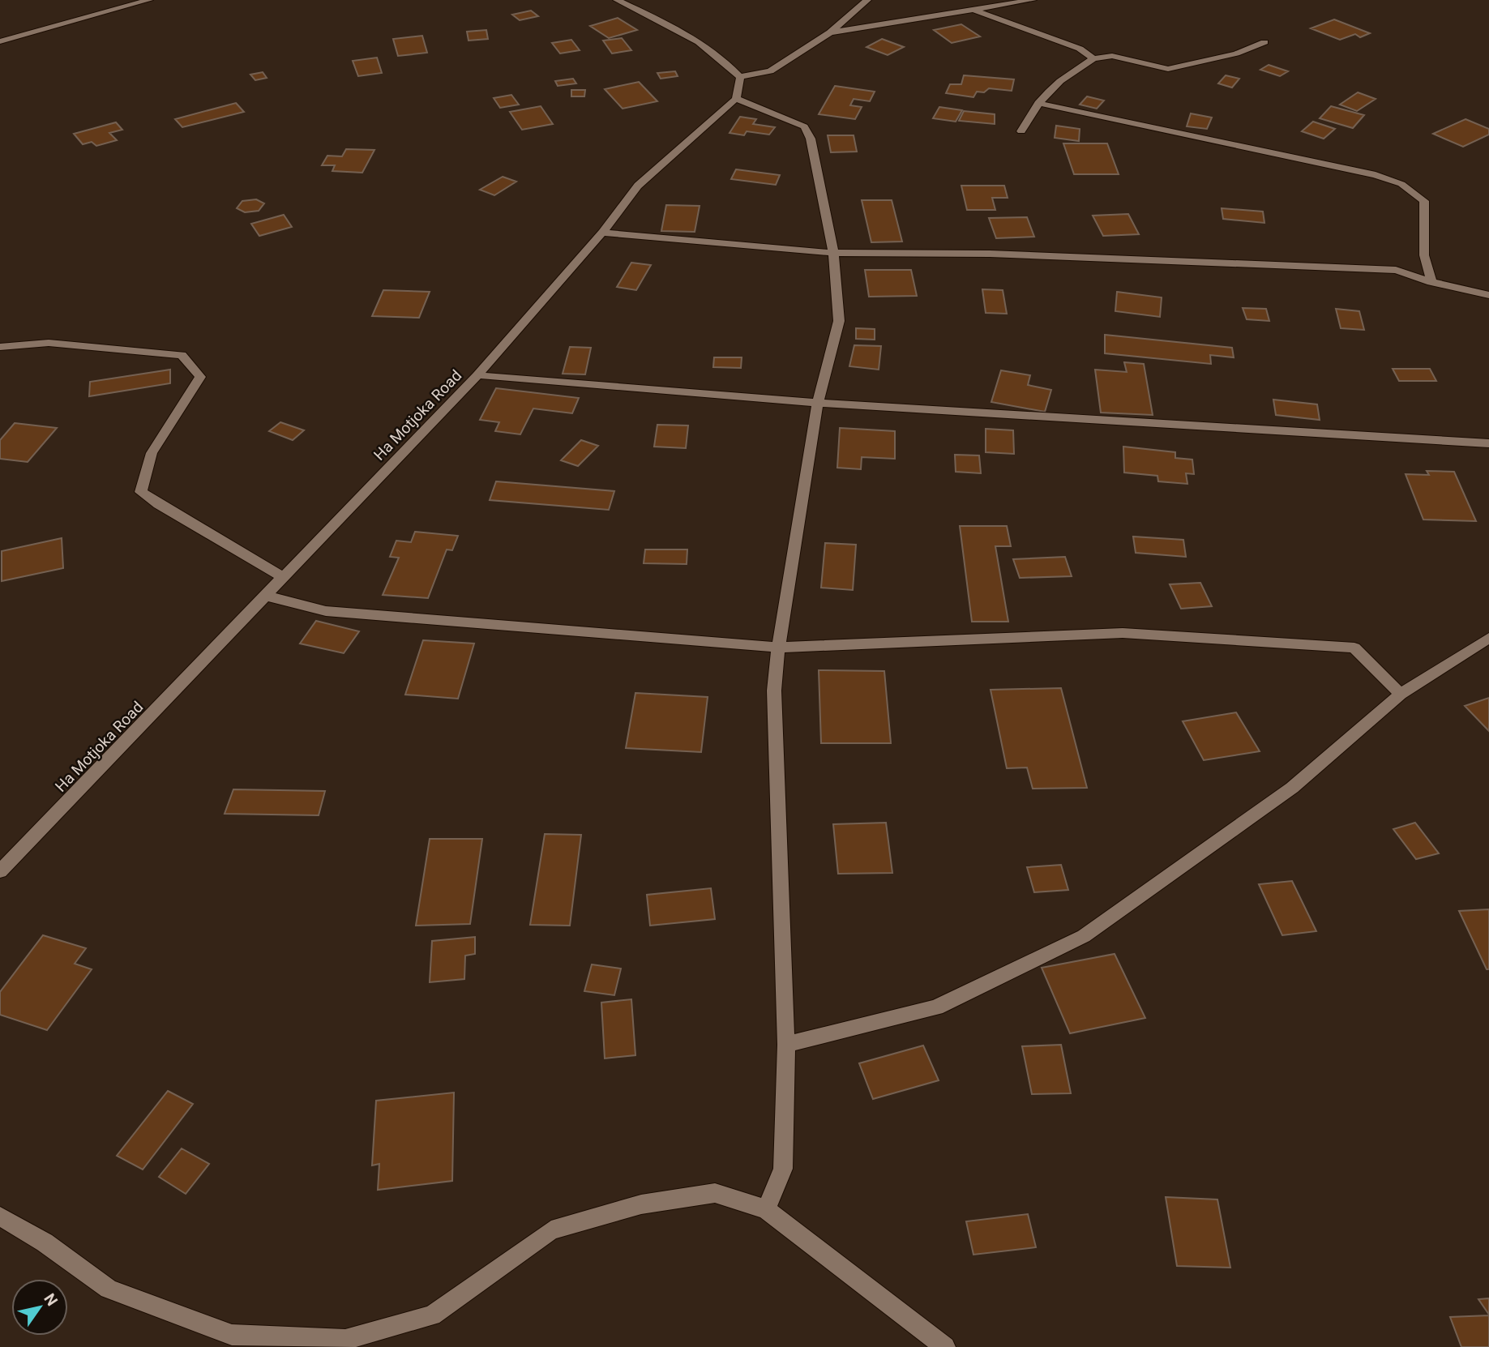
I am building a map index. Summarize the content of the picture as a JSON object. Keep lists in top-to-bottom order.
{
  "streets": {
    "street": ["Ha Motjoka Road"]
  },
  "north": "top right"
}
